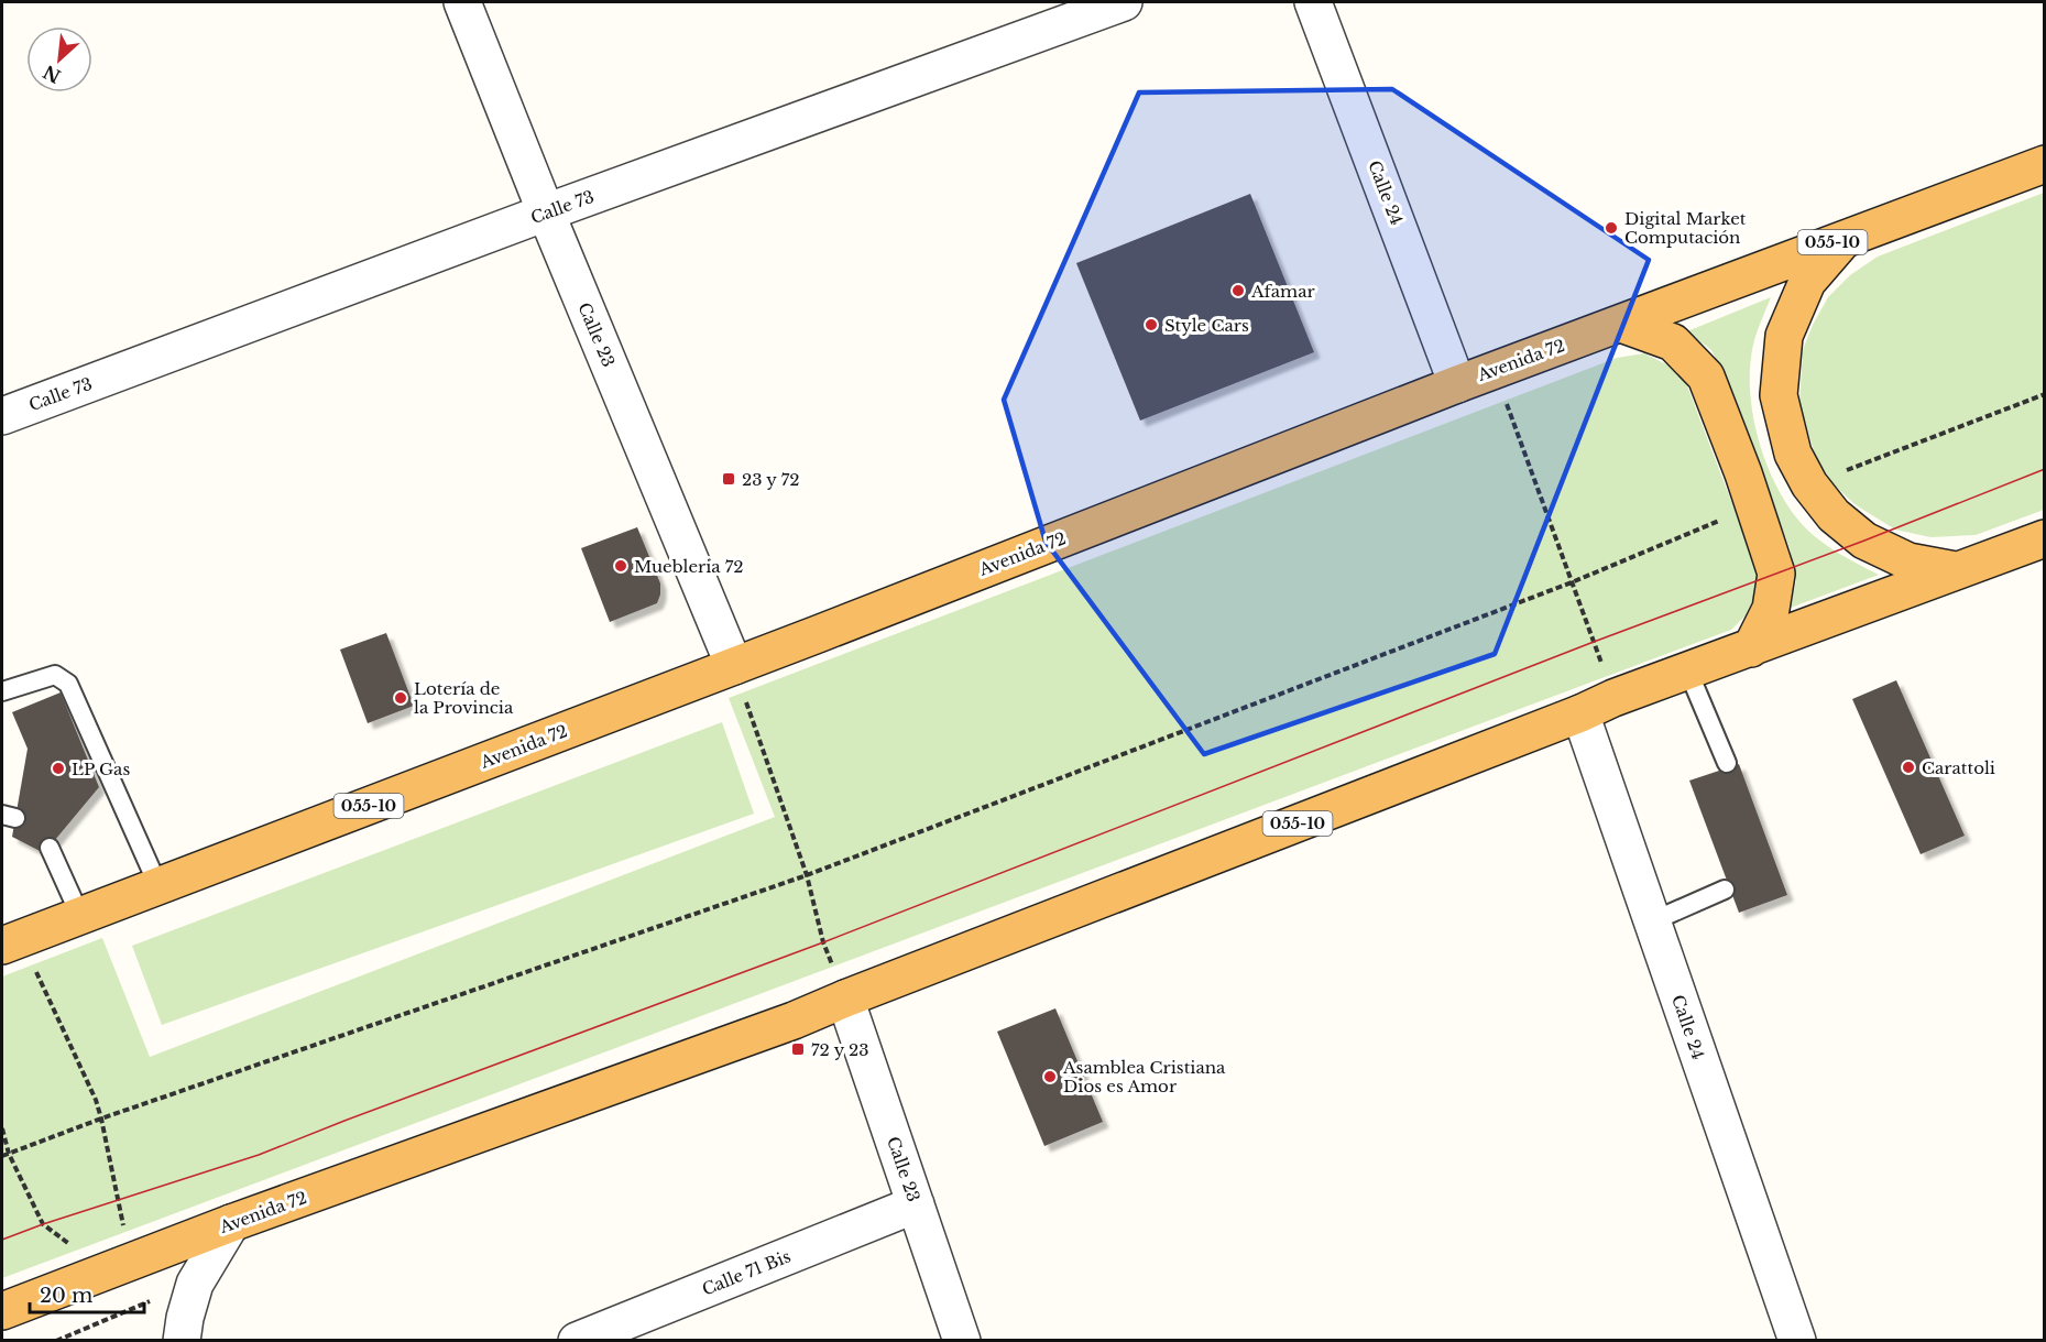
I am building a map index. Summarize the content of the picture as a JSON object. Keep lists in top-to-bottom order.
{
  "streets": {
    "highway": ["055-10", "Avenida 72"],
    "street": [
      "Calle 24",
      "Calle 73",
      "Calle 23",
      "Calle 71 Bis"
    ]
  },
  "crossings": [
    ["Calle 24", "Avenida 72"],
    ["Calle 73", "Calle 23"],
    ["Calle 23", "Avenida 72"],
    ["Calle 23", "Calle 71 Bis"]
  ],
  "places": {
    "other": [
      "Digital Market Computación",
      "Afamar",
      "Style Cars",
      "Muebleria 72",
      "Lotería de la Provincia",
      "Carattoli",
      "LP Gas",
      "Asamblea Cristiana Dios es Amor"
    ],
    "transit": ["23 y 72", "72 y 23"]
  },
  "scale_bar": "20 m",
  "north": "bottom left"
}
